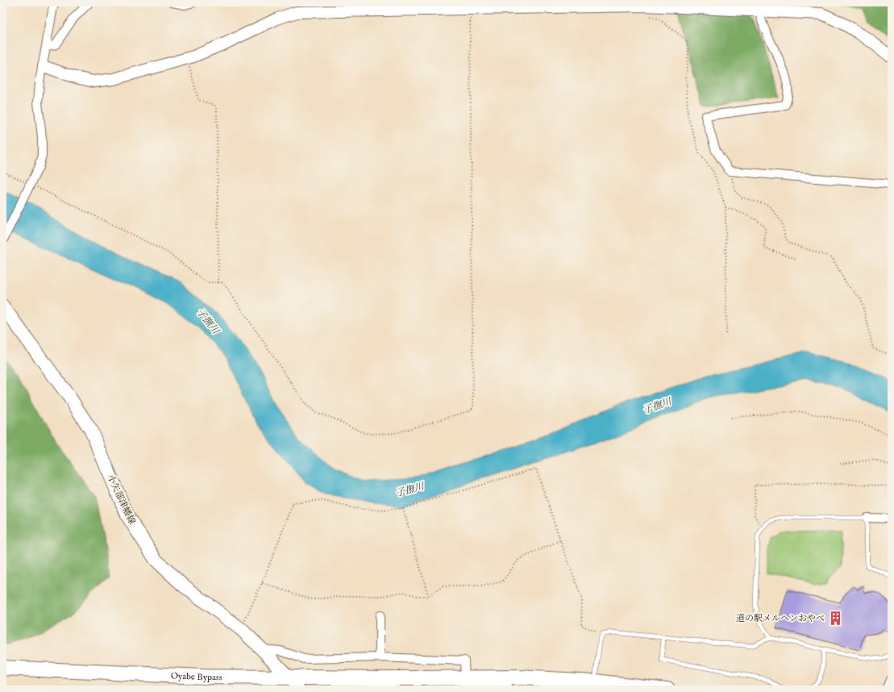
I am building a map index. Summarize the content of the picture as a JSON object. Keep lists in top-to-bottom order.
{
  "streets": {
    "highway": ["Oyabe Bypass"],
    "main road": ["小矢部津幡線"]
  },
  "crossings": [
    ["小矢部津幡線", "Oyabe Bypass"]
  ],
  "water": ["子撫川"],
  "places": {
    "building": ["道の駅メルヘンおやべ"]
  }
}
